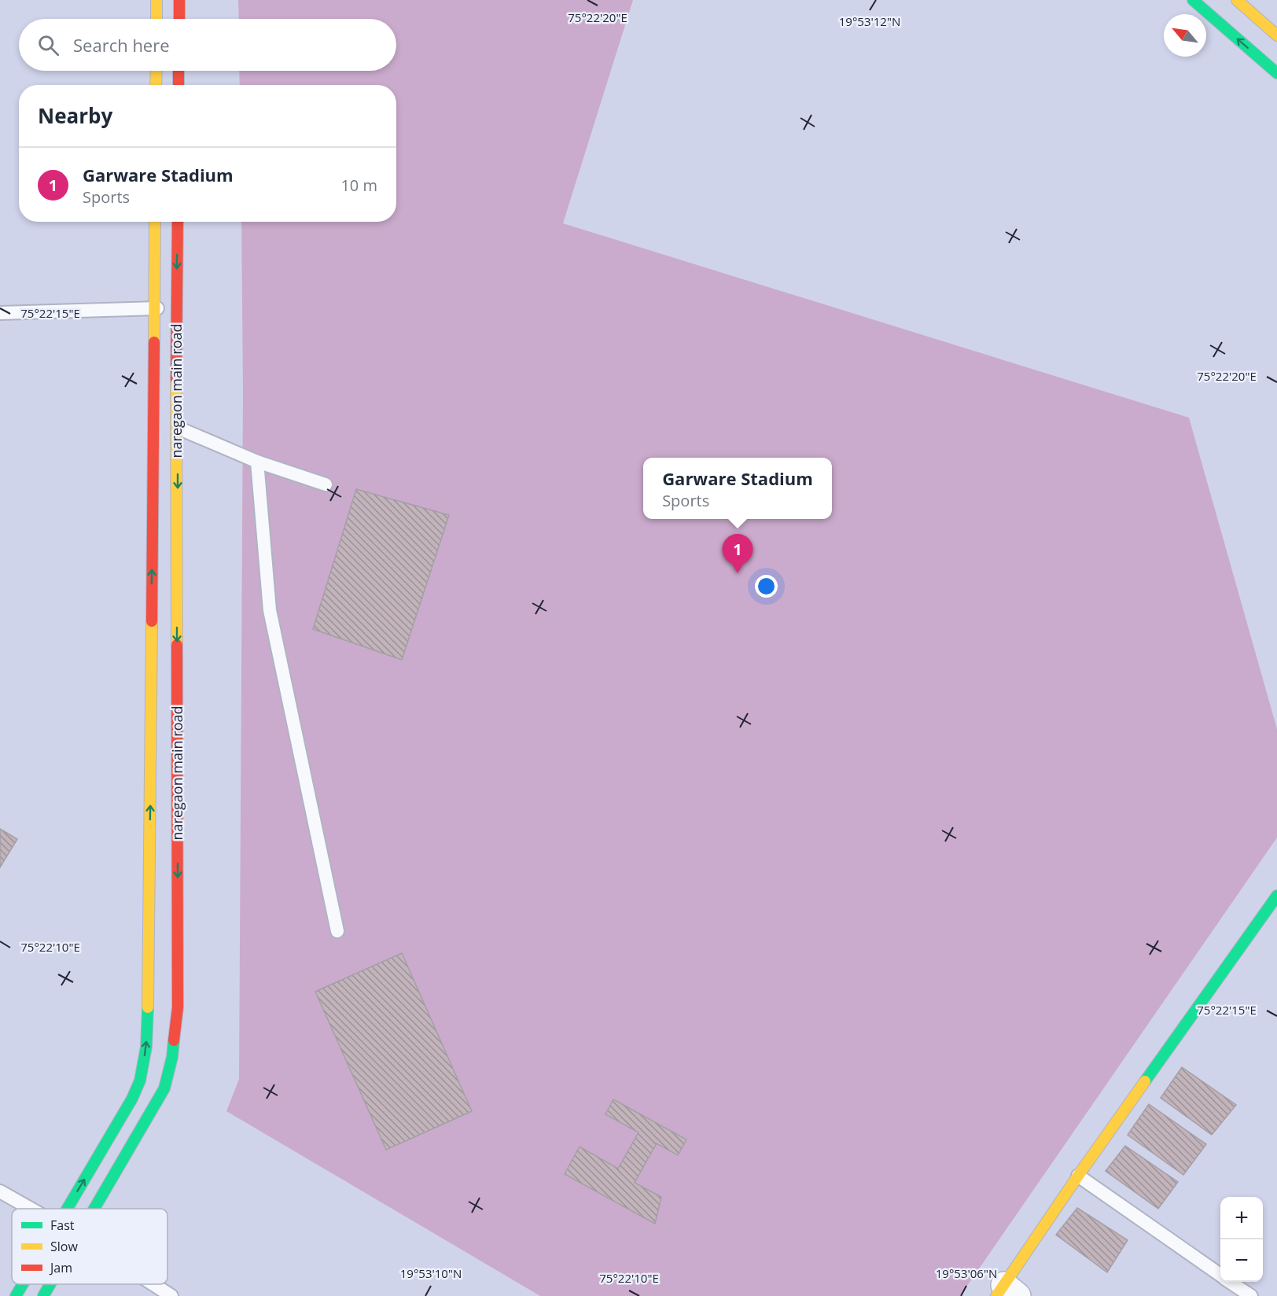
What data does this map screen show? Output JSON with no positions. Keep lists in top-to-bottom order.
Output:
{
  "streets": {
    "street": ["naregaon main road"]
  },
  "legend": ["Fast", "Slow", "Jam"],
  "north": "top left",
  "page": {
    "search": "Search here",
    "heading": "Nearby",
    "list": [
      {
        "mark": "1",
        "name": "Garware Stadium",
        "note": "Sports",
        "value": "10 m"
      }
    ],
    "popup": ["Garware Stadium", "Sports"],
    "pins": "1",
    "map_buttons": ["+", "−"]
  },
  "coordinates": [
    "75°22'20\"E",
    "19°53'12\"N",
    "75°22'15\"E",
    "75°22'10\"E",
    "19°53'10\"N",
    "19°53'06\"N"
  ]
}
